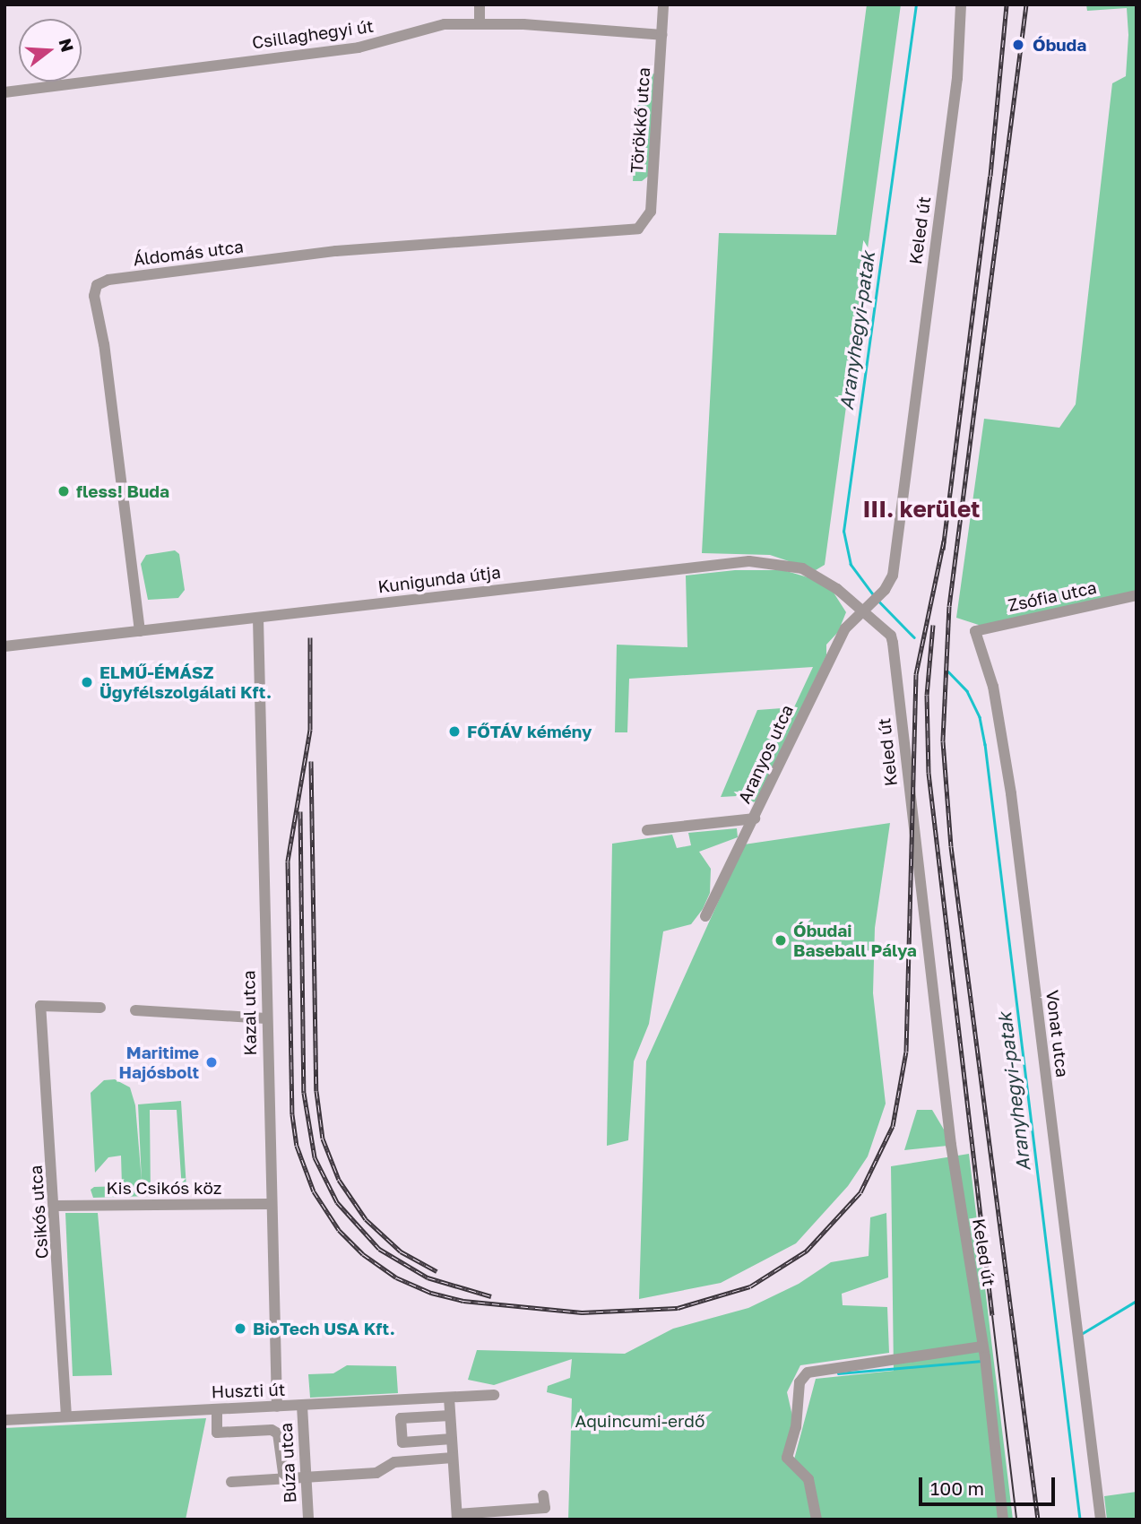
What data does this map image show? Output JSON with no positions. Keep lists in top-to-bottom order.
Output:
{
  "streets": {
    "street": [
      "Csillaghegyi út",
      "Törökkő utca",
      "Keled út",
      "Áldomás utca",
      "Kunigunda útja",
      "Zsófia utca",
      "Aranyos utca",
      "Kazal utca",
      "Vonat utca",
      "Kis Csikós köz",
      "Csikós utca",
      "Huszti út",
      "Búza utca"
    ]
  },
  "crossings": [
    ["Csillaghegyi út", "Törökkő utca"],
    ["Törökkő utca", "Áldomás utca"],
    ["Keled út", "Kunigunda útja"],
    ["Keled út", "Aranyos utca"],
    ["Áldomás utca", "Kunigunda útja"],
    ["Kunigunda útja", "Aranyos utca"],
    ["Kunigunda útja", "Kazal utca"],
    ["Zsófia utca", "Vonat utca"],
    ["Kazal utca", "Kis Csikós köz"],
    ["Kazal utca", "Huszti út"],
    ["Kis Csikós köz", "Csikós utca"],
    ["Csikós utca", "Huszti út"],
    ["Huszti út", "Búza utca"]
  ],
  "districts": ["III. kerület"],
  "water": ["Aranyhegyi-patak"],
  "parks": ["Aquincumi-erdő"],
  "places": [
    "Óbuda",
    "fless! Buda",
    "ELMŰ-ÉMÁSZ Ügyfélszolgálati Kft.",
    "FŐTÁV kémény",
    "Óbudai Baseball Pálya",
    "Maritime Hajósbolt",
    "BioTech USA Kft."
  ],
  "scale_bar": "100 m",
  "north": "right"
}
